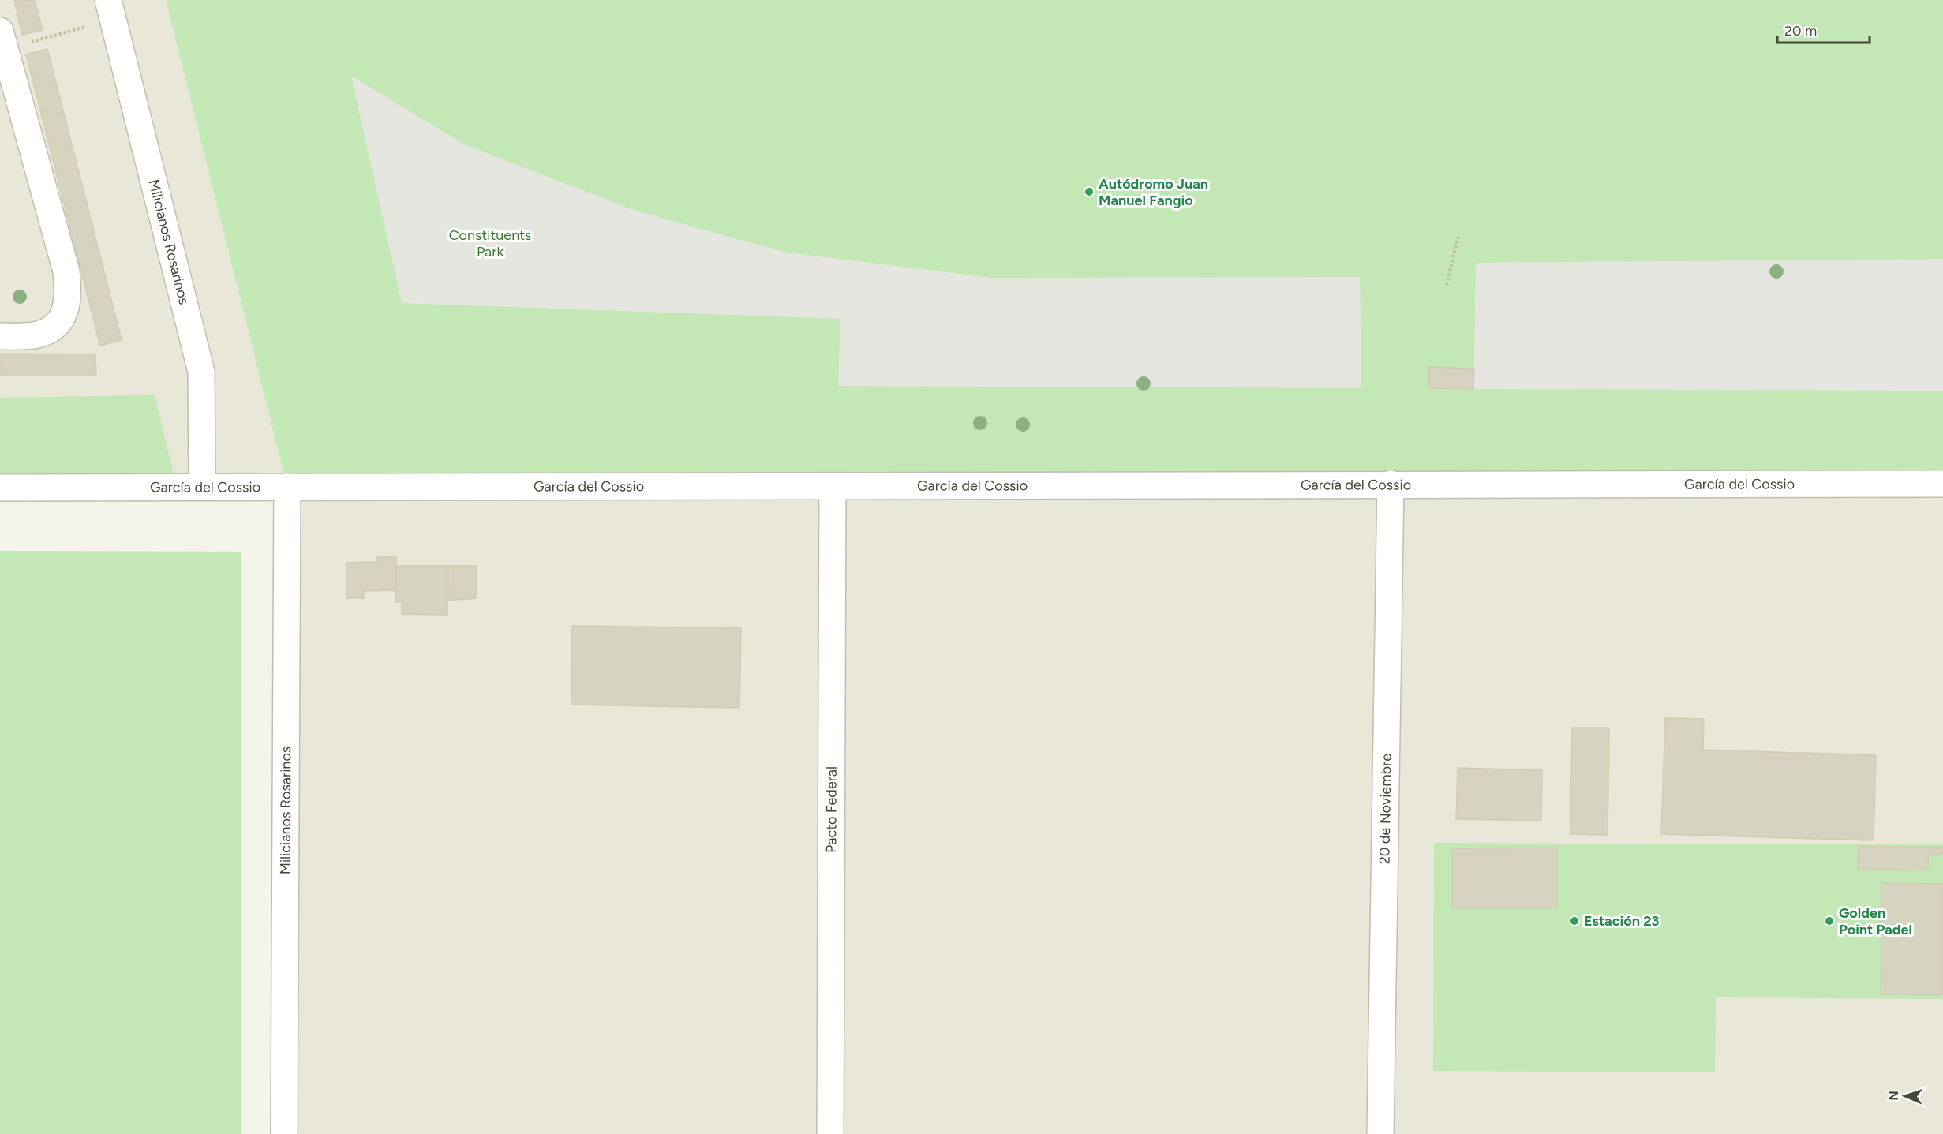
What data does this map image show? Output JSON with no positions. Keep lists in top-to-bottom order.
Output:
{
  "streets": {
    "street": [
      "Milicianos Rosarinos",
      "García del Cossio",
      "20 de Noviembre",
      "Pacto Federal"
    ]
  },
  "crossings": [
    ["Milicianos Rosarinos", "García del Cossio"],
    ["García del Cossio", "20 de Noviembre"],
    ["García del Cossio", "Pacto Federal"]
  ],
  "parks": ["Constituents Park"],
  "places": ["Autódromo Juan Manuel Fangio", "Estación 23", "Golden Point Padel"],
  "scale_bar": "20 m",
  "north": "left"
}
